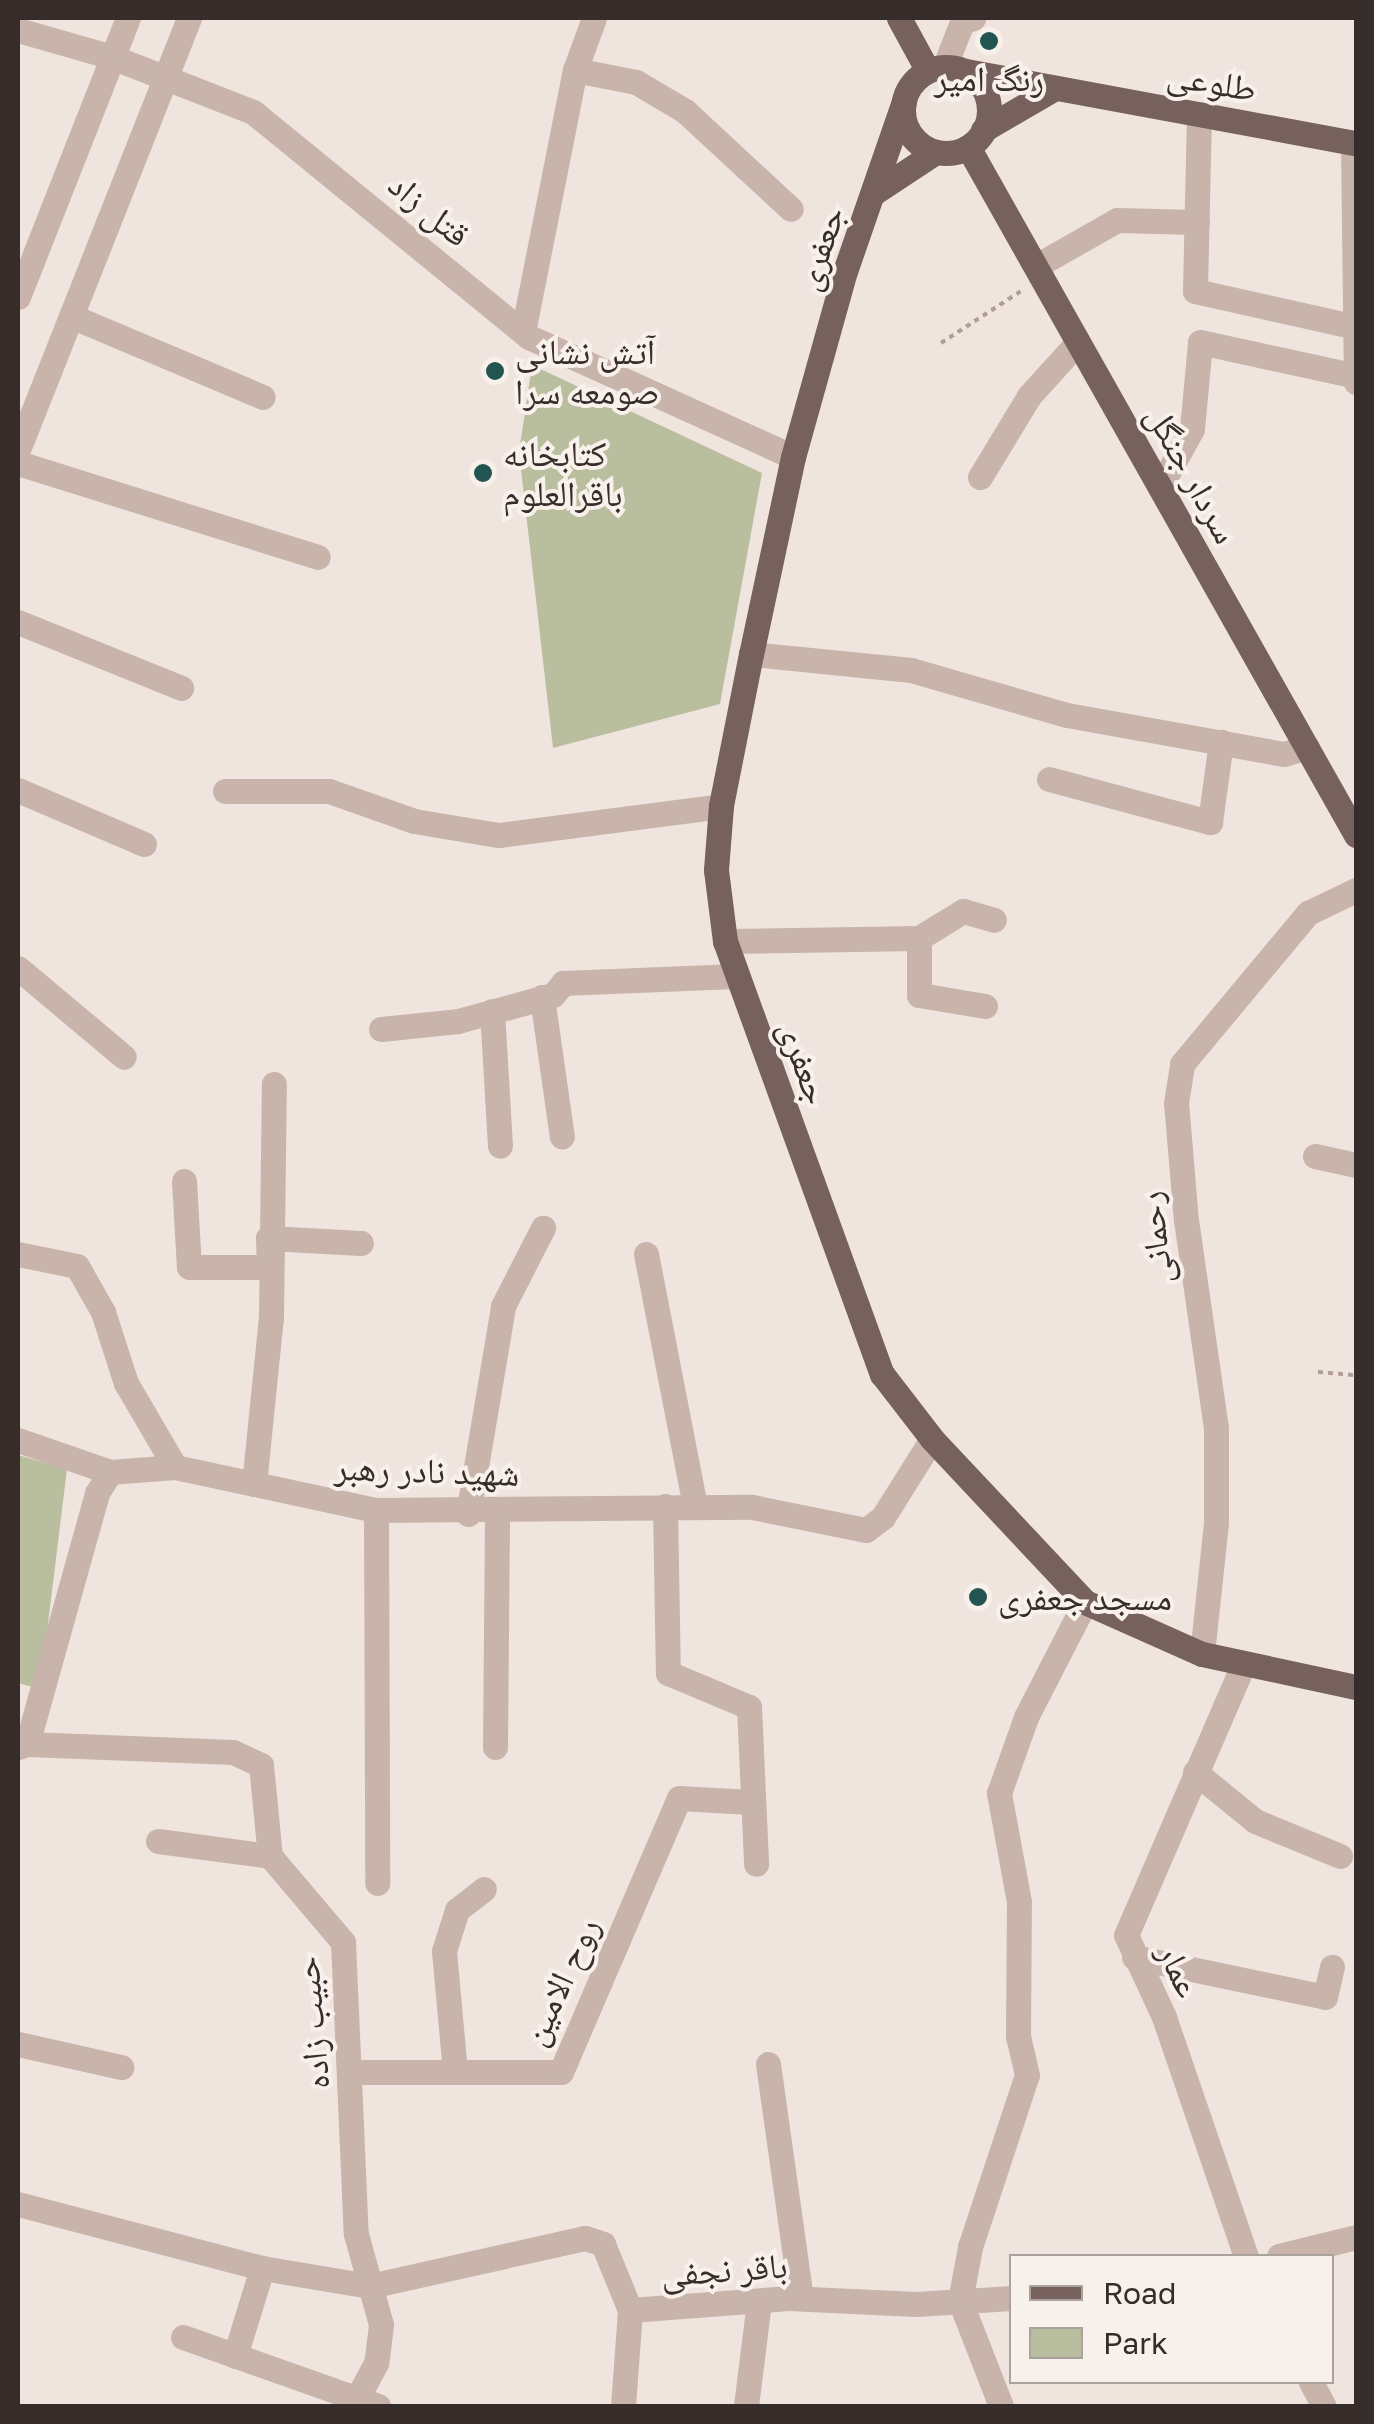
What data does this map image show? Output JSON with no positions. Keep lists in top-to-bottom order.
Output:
{
  "streets": {
    "main road": ["طلوعی", "جعفری", "سردار جنگل"],
    "street": [
      "قتل زاد",
      "رحمانی",
      "شهید نادر رهبر",
      "عمار",
      "روح الامین",
      "حبیب زاده",
      "باقر نجفی"
    ]
  },
  "crossings": [
    ["طلوعی", "جعفری"],
    ["طلوعی", "سردار جنگل"],
    ["قتل زاد", "جعفری"],
    ["جعفری", "سردار جنگل"],
    ["جعفری", "رحمانی"],
    ["جعفری", "شهید نادر رهبر"],
    ["جعفری", "عمار"],
    ["روح الامین", "حبیب زاده"],
    ["حبیب زاده", "باقر نجفی"]
  ],
  "places": [
    "رنگ امیر",
    "آتش نشانی صومعه سرا",
    "کتابخانه باقرالعلوم",
    "مسجد جعفری"
  ],
  "legend": ["Road", "Park"]
}
